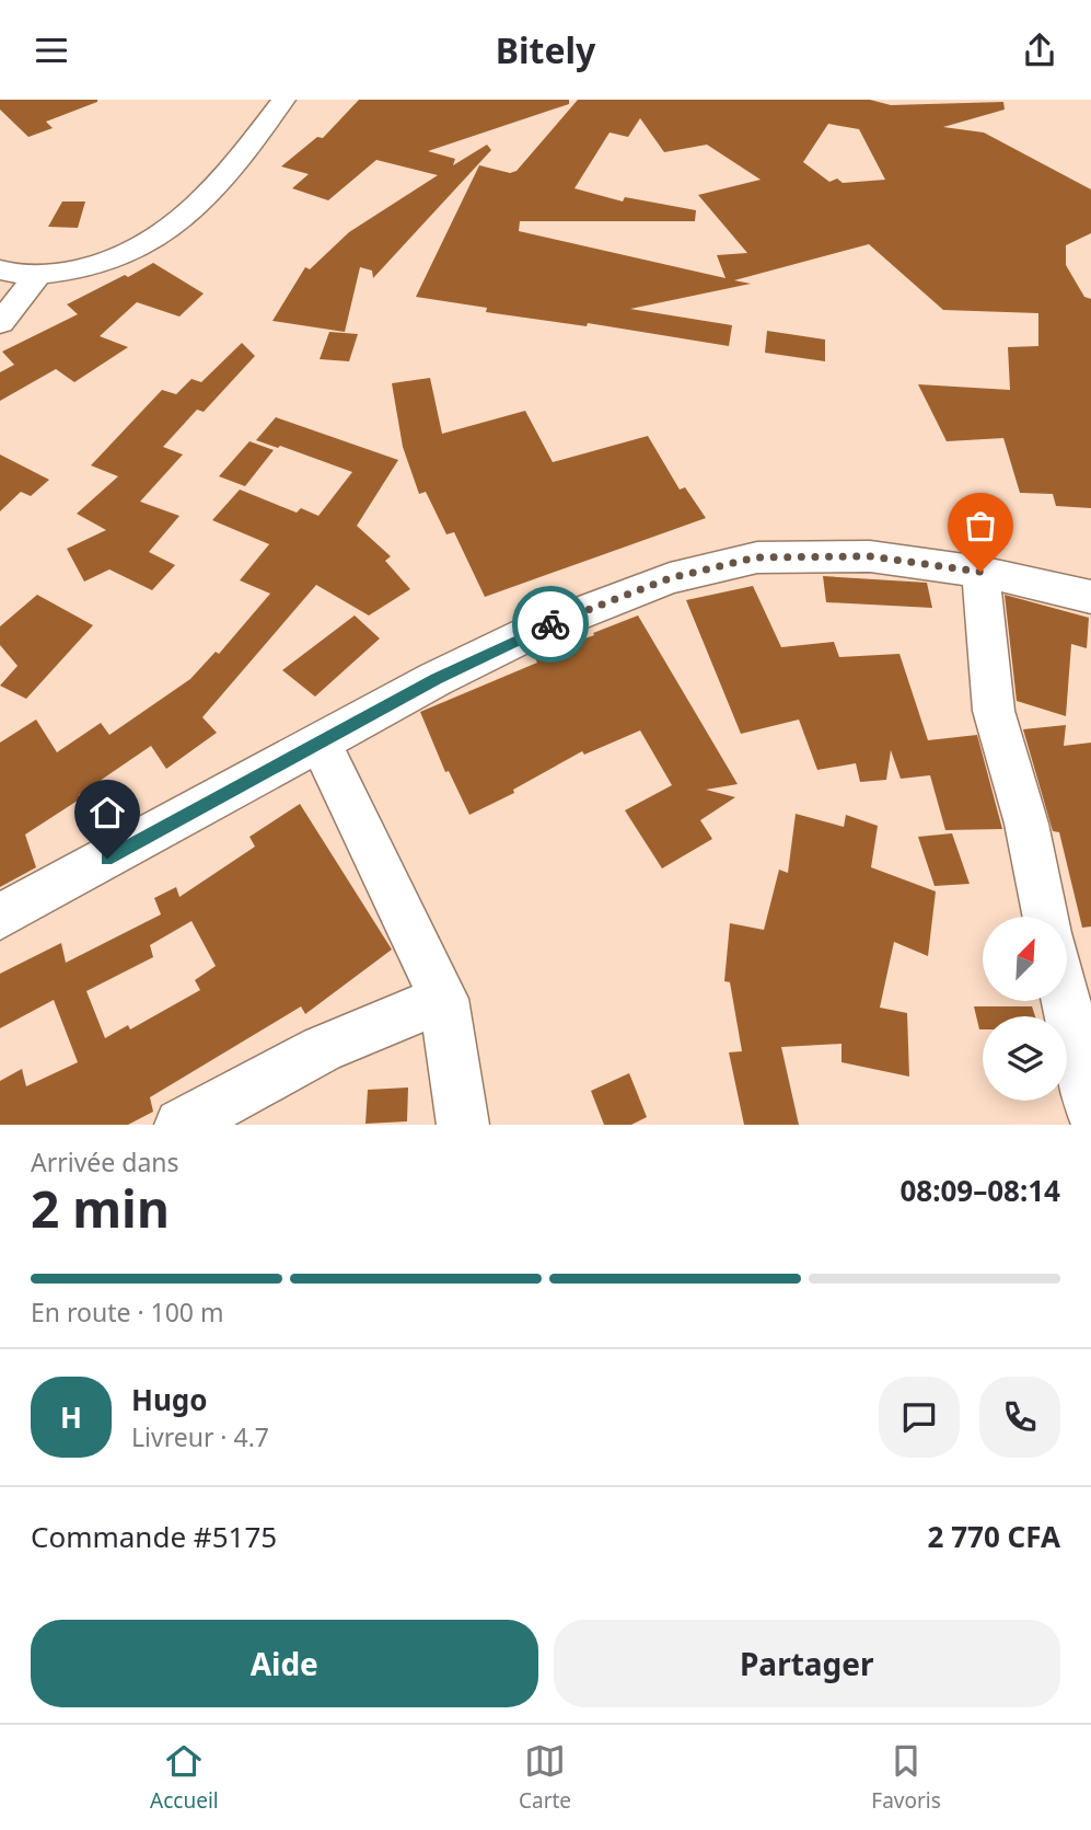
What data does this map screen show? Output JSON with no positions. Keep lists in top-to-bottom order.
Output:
{
  "north": "top right",
  "page": {
    "header": "Bitely",
    "heading": ["2 min", "Arrivée dans", "08:09–08:14"],
    "panel": [
      "Hugo",
      "Livreur · 4.7",
      "Commande #5175",
      "2 770 CFA"
    ],
    "bar": "En route · 100 m",
    "round": "H",
    "buttons": ["Aide", "Partager"],
    "tabs": ["Accueil", "Carte", "Favoris"]
  }
}
